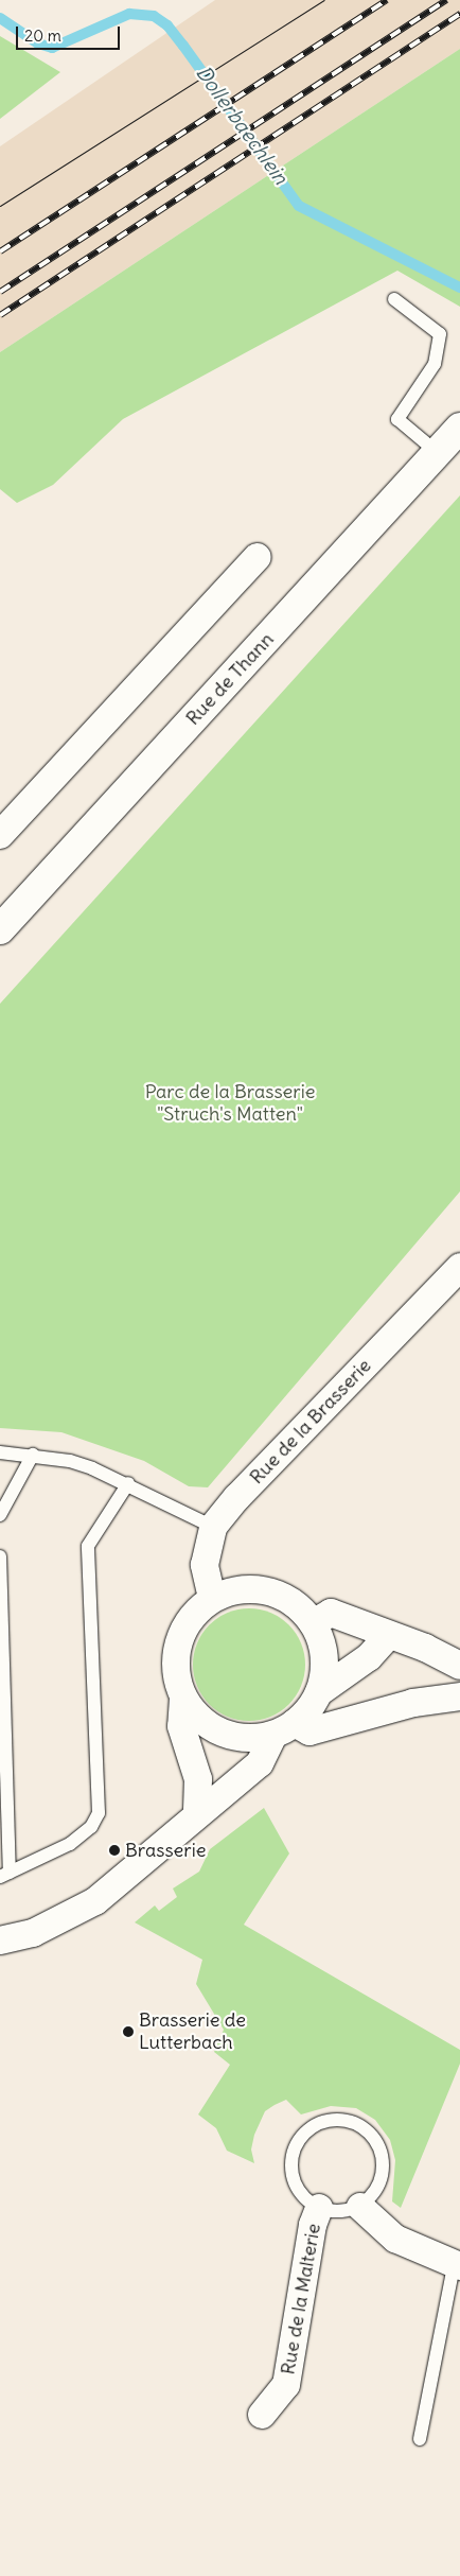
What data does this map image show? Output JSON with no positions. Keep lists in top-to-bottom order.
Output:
{
  "streets": {
    "main road": ["Rue de Thann"],
    "street": ["Rue de la Brasserie", "Rue de la Malterie"]
  },
  "water": ["Dollerbaechlein"],
  "parks": ["Parc de la Brasserie \"Struch's Matten\""],
  "places": ["Brasserie", "Brasserie de Lutterbach"],
  "scale_bar": "20 m"
}
